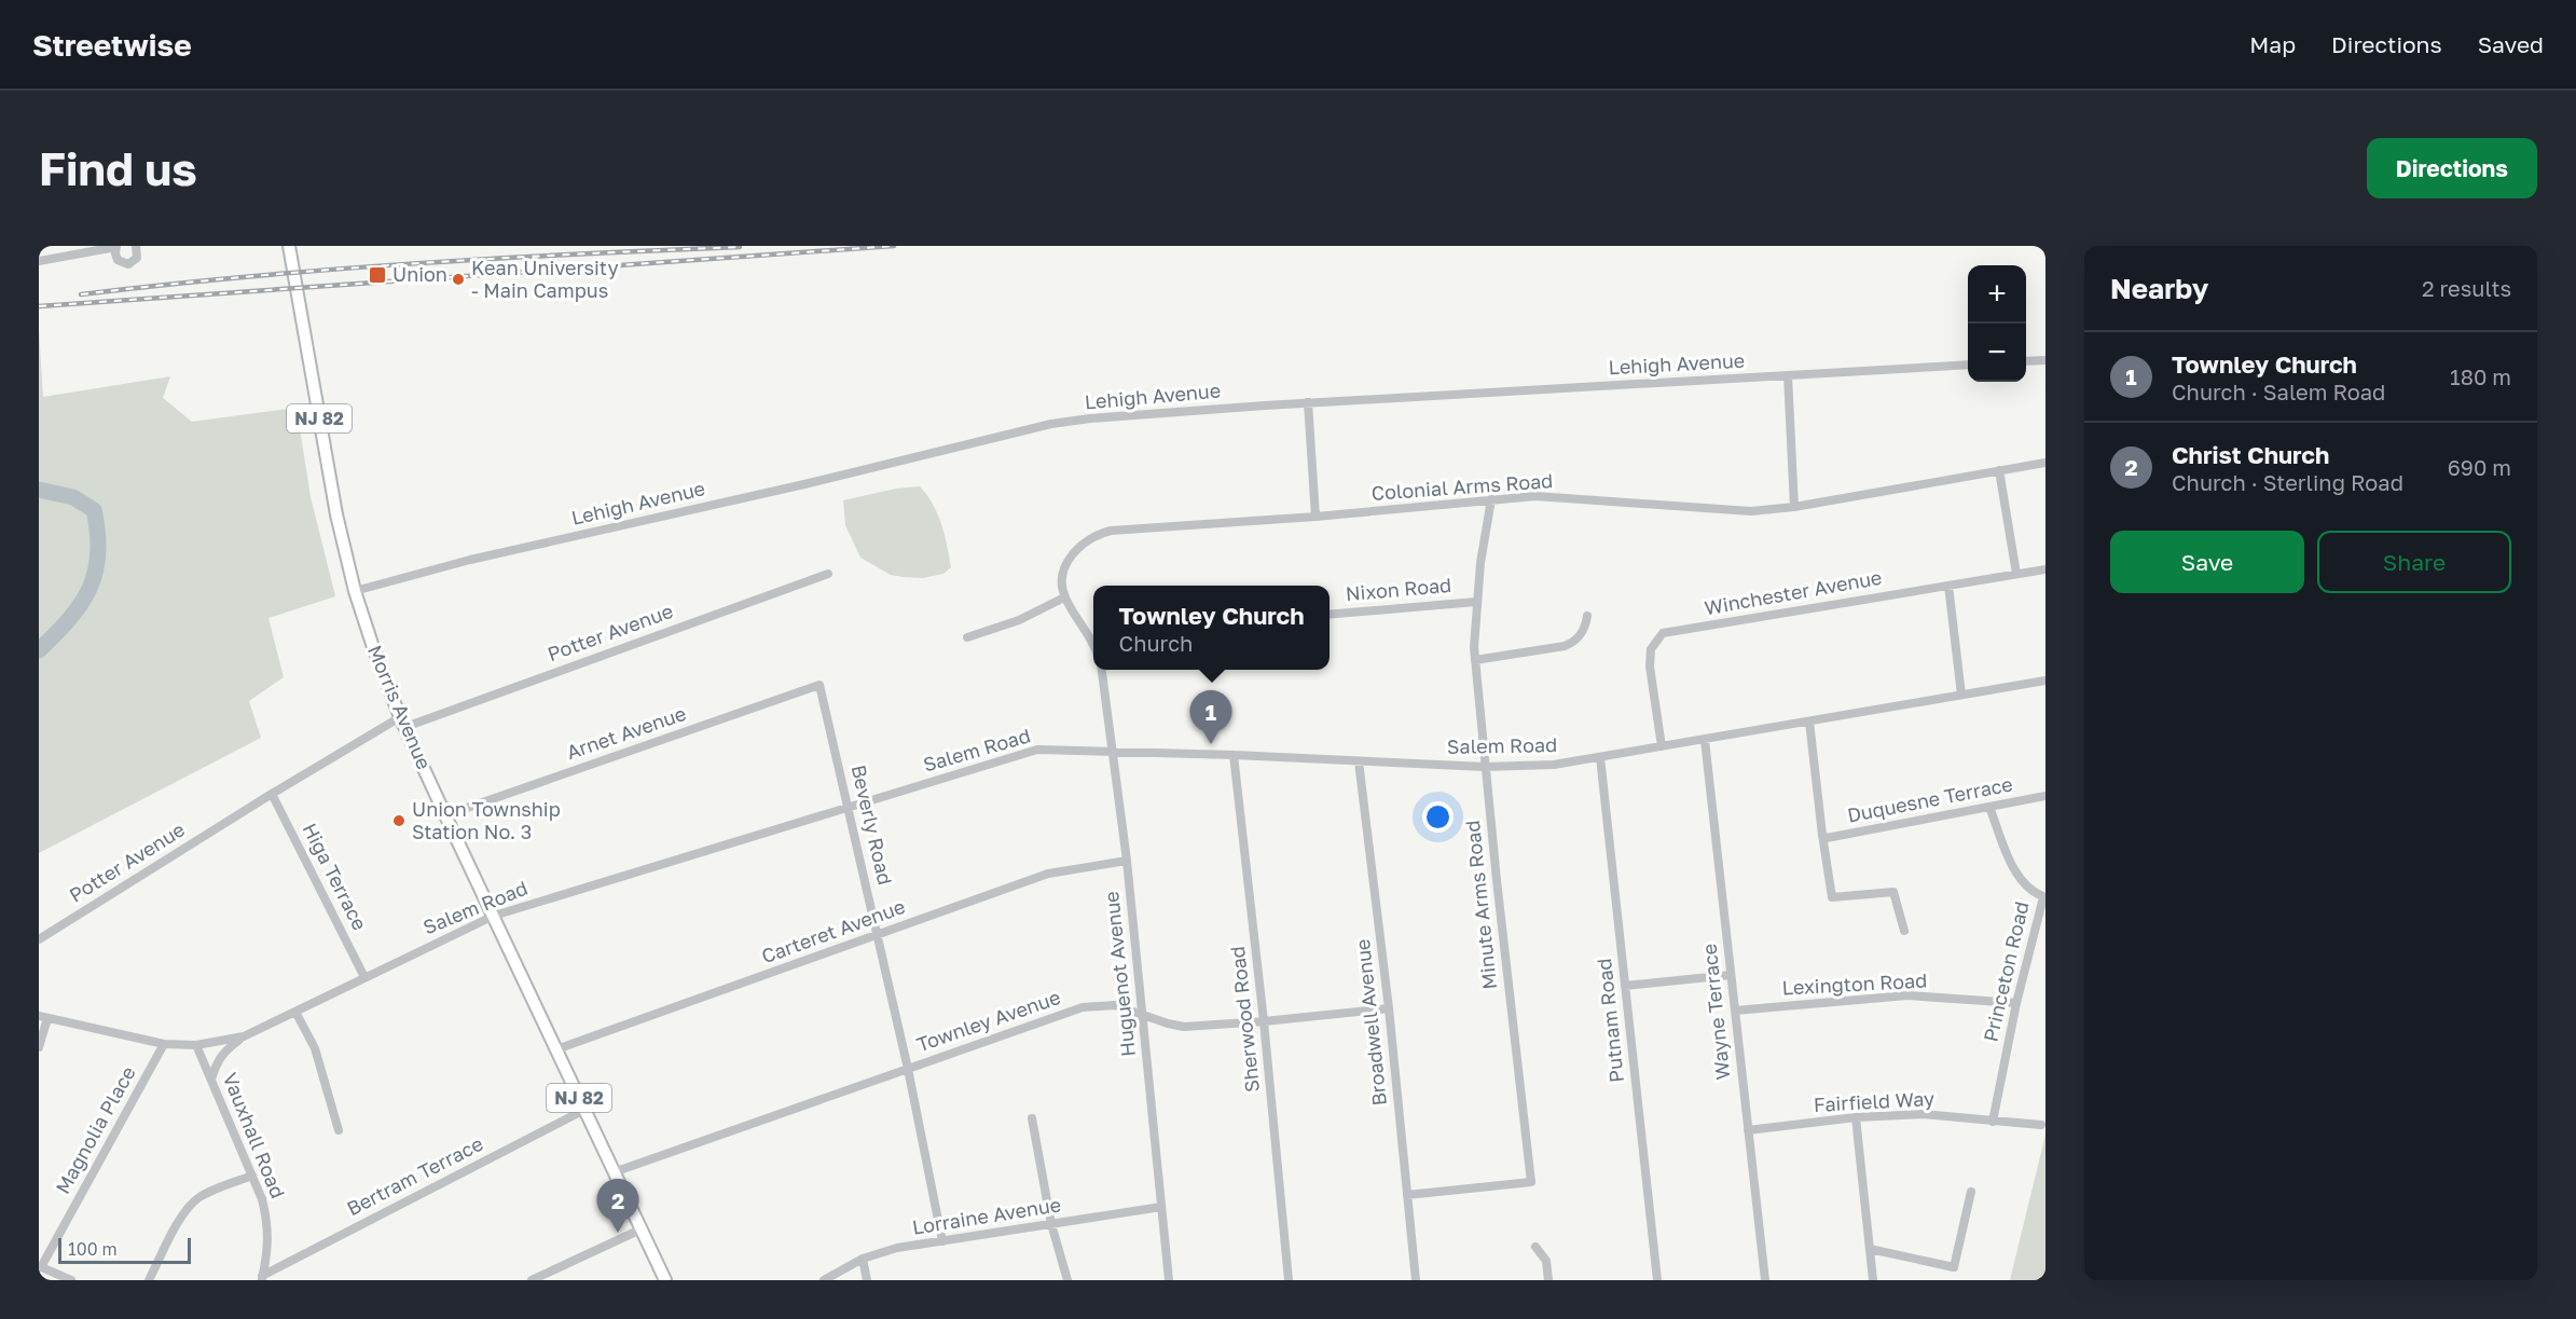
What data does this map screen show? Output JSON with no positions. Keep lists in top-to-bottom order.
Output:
{
  "streets": {
    "main road": ["NJ 82", "Morris Avenue"],
    "street": [
      "Lehigh Avenue",
      "Colonial Arms Road",
      "Nixon Road",
      "Winchester Avenue",
      "Potter Avenue",
      "Arnet Avenue",
      "Salem Road",
      "Duquesne Terrace",
      "Beverly Road",
      "Higa Terrace",
      "Minute Arms Road",
      "Carteret Avenue",
      "Princeton Road",
      "Huguenot Avenue",
      "Lexington Road",
      "Wayne Terrace",
      "Sherwood Road",
      "Putnam Road",
      "Townley Avenue",
      "Broadwell Avenue",
      "Fairfield Way",
      "Magnolia Place",
      "Vauxhall Road",
      "Bertram Terrace",
      "Lorraine Avenue"
    ]
  },
  "crossings": [
    ["Lehigh Avenue", "Morris Avenue"],
    ["Colonial Arms Road", "Minute Arms Road"],
    ["Nixon Road", "Minute Arms Road"],
    ["Winchester Avenue", "Salem Road"],
    ["Potter Avenue", "Morris Avenue"],
    ["Potter Avenue", "Higa Terrace"],
    ["Morris Avenue", "Arnet Avenue"],
    ["Morris Avenue", "Salem Road"],
    ["Morris Avenue", "Carteret Avenue"],
    ["Morris Avenue", "Townley Avenue"],
    ["Morris Avenue", "Bertram Terrace"],
    ["Arnet Avenue", "Beverly Road"],
    ["Salem Road", "Beverly Road"],
    ["Salem Road", "Higa Terrace"],
    ["Salem Road", "Minute Arms Road"],
    ["Salem Road", "Huguenot Avenue"],
    ["Salem Road", "Wayne Terrace"],
    ["Salem Road", "Sherwood Road"],
    ["Salem Road", "Putnam Road"],
    ["Salem Road", "Broadwell Avenue"],
    ["Salem Road", "Magnolia Place"],
    ["Salem Road", "Vauxhall Road"],
    ["Duquesne Terrace", "Princeton Road"],
    ["Beverly Road", "Carteret Avenue"],
    ["Beverly Road", "Townley Avenue"],
    ["Beverly Road", "Lorraine Avenue"],
    ["Minute Arms Road", "Broadwell Avenue"],
    ["Carteret Avenue", "Huguenot Avenue"],
    ["Princeton Road", "Lexington Road"],
    ["Princeton Road", "Fairfield Way"],
    ["Huguenot Avenue", "Townley Avenue"],
    ["Huguenot Avenue", "Lorraine Avenue"],
    ["Lexington Road", "Wayne Terrace"],
    ["Wayne Terrace", "Fairfield Way"],
    ["Sherwood Road", "Townley Avenue"],
    ["Townley Avenue", "Broadwell Avenue"],
    ["Vauxhall Road", "Bertram Terrace"]
  ],
  "places": {
    "transit": ["Union"],
    "other": ["Kean University - Main Campus", "Union Township Station No. 3"]
  },
  "scale_bar": "100 m",
  "page": {
    "header": "Streetwise",
    "nav": ["Map", "Directions", "Saved"],
    "buttons": [
      "Directions",
      ["Save", "Share"]
    ],
    "title": "Find us",
    "heading": ["Nearby", "2 results"],
    "map_buttons": ["+", "−"],
    "list": [
      {
        "mark": "1",
        "name": "Townley Church",
        "note": "Church · Salem Road",
        "value": "180 m"
      },
      {
        "mark": "2",
        "name": "Christ Church",
        "note": "Church · Sterling Road",
        "value": "690 m"
      }
    ],
    "popup": ["Townley Church", "Church"],
    "pins": ["1", "2"],
    "scale": "100 m"
  }
}
